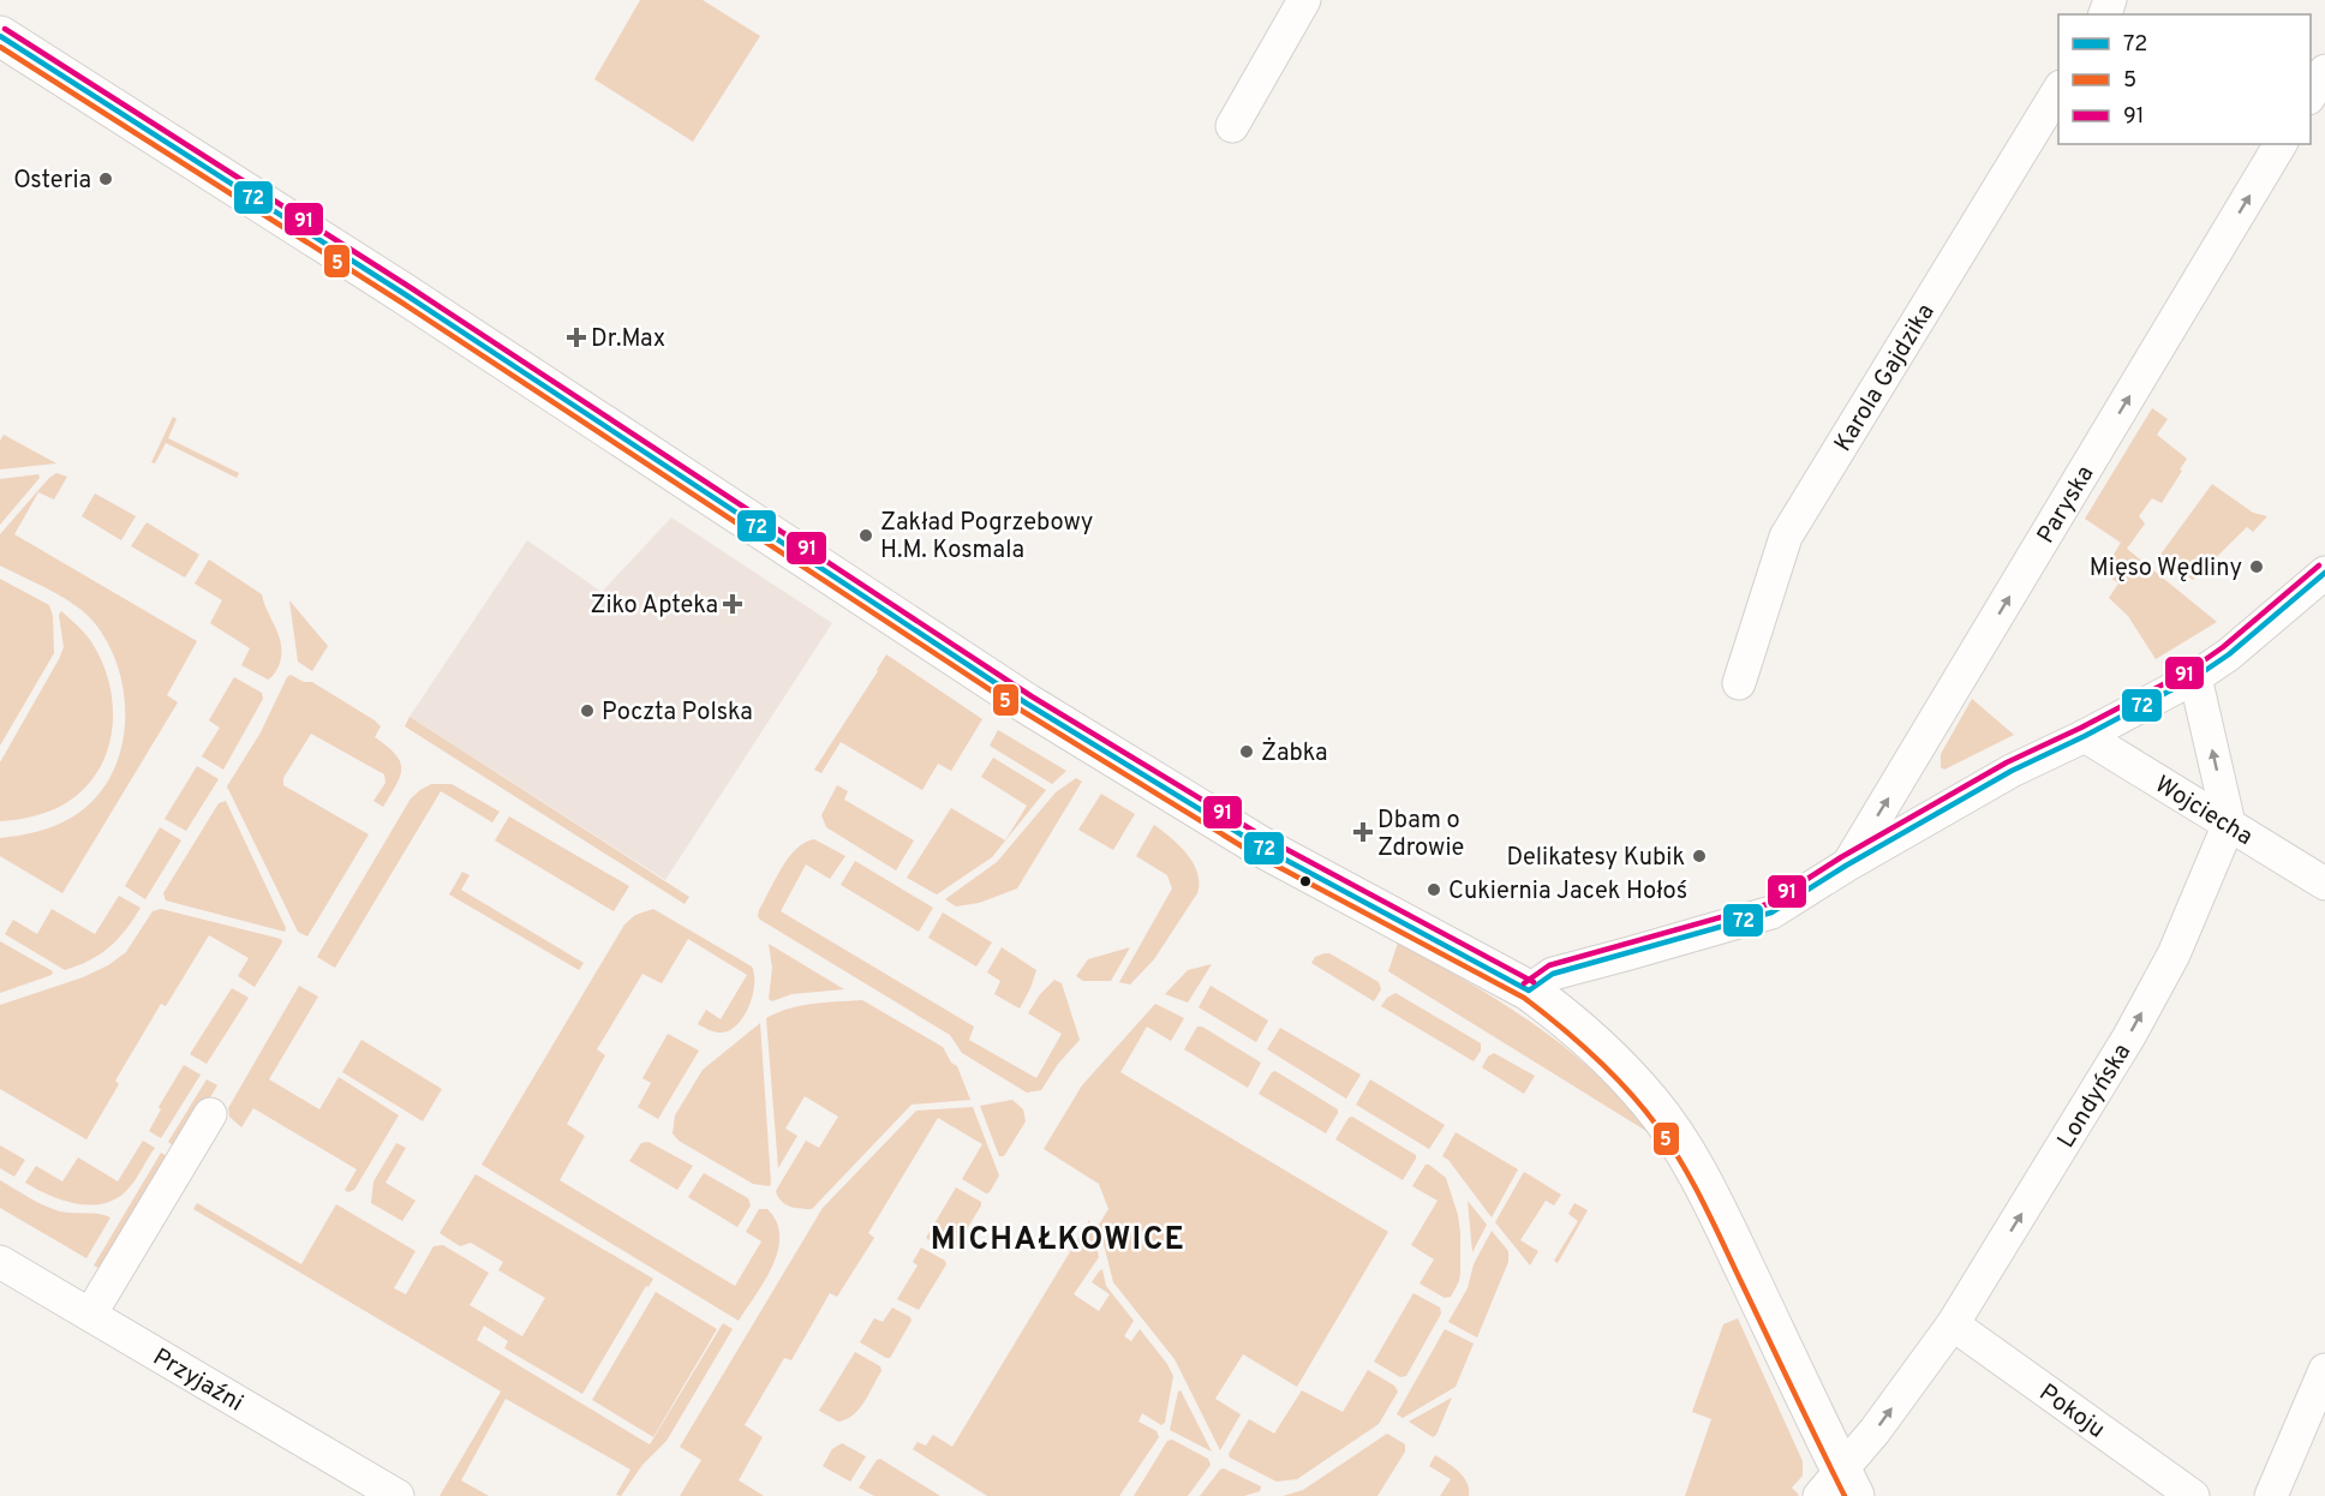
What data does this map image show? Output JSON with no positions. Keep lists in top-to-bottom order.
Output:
{
  "streets": {
    "street": [
      "Karola Gajdzika",
      "Paryska",
      "Wojciecha",
      "Londyńska",
      "Przyjaźni",
      "Pokoju"
    ]
  },
  "crossings": [
    ["Wojciecha", "Londyńska"],
    ["Londyńska", "Pokoju"]
  ],
  "one_way": ["Paryska", "Londyńska"],
  "districts": ["MICHAŁKOWICE"],
  "places": {
    "other": [
      "Osteria",
      "Zakład Pogrzebowy H.M. Kosmala",
      "Mięso Wędliny",
      "Poczta Polska",
      "Żabka",
      "Delikatesy Kubik",
      "Cukiernia Jacek Hołoś"
    ],
    "health": ["Dr.Max", "Ziko Apteka", "Dbam o Zdrowie"]
  },
  "lines": ["transit line 91", "transit line 72", "transit line 5"],
  "legend": ["72", "5", "91"]
}
